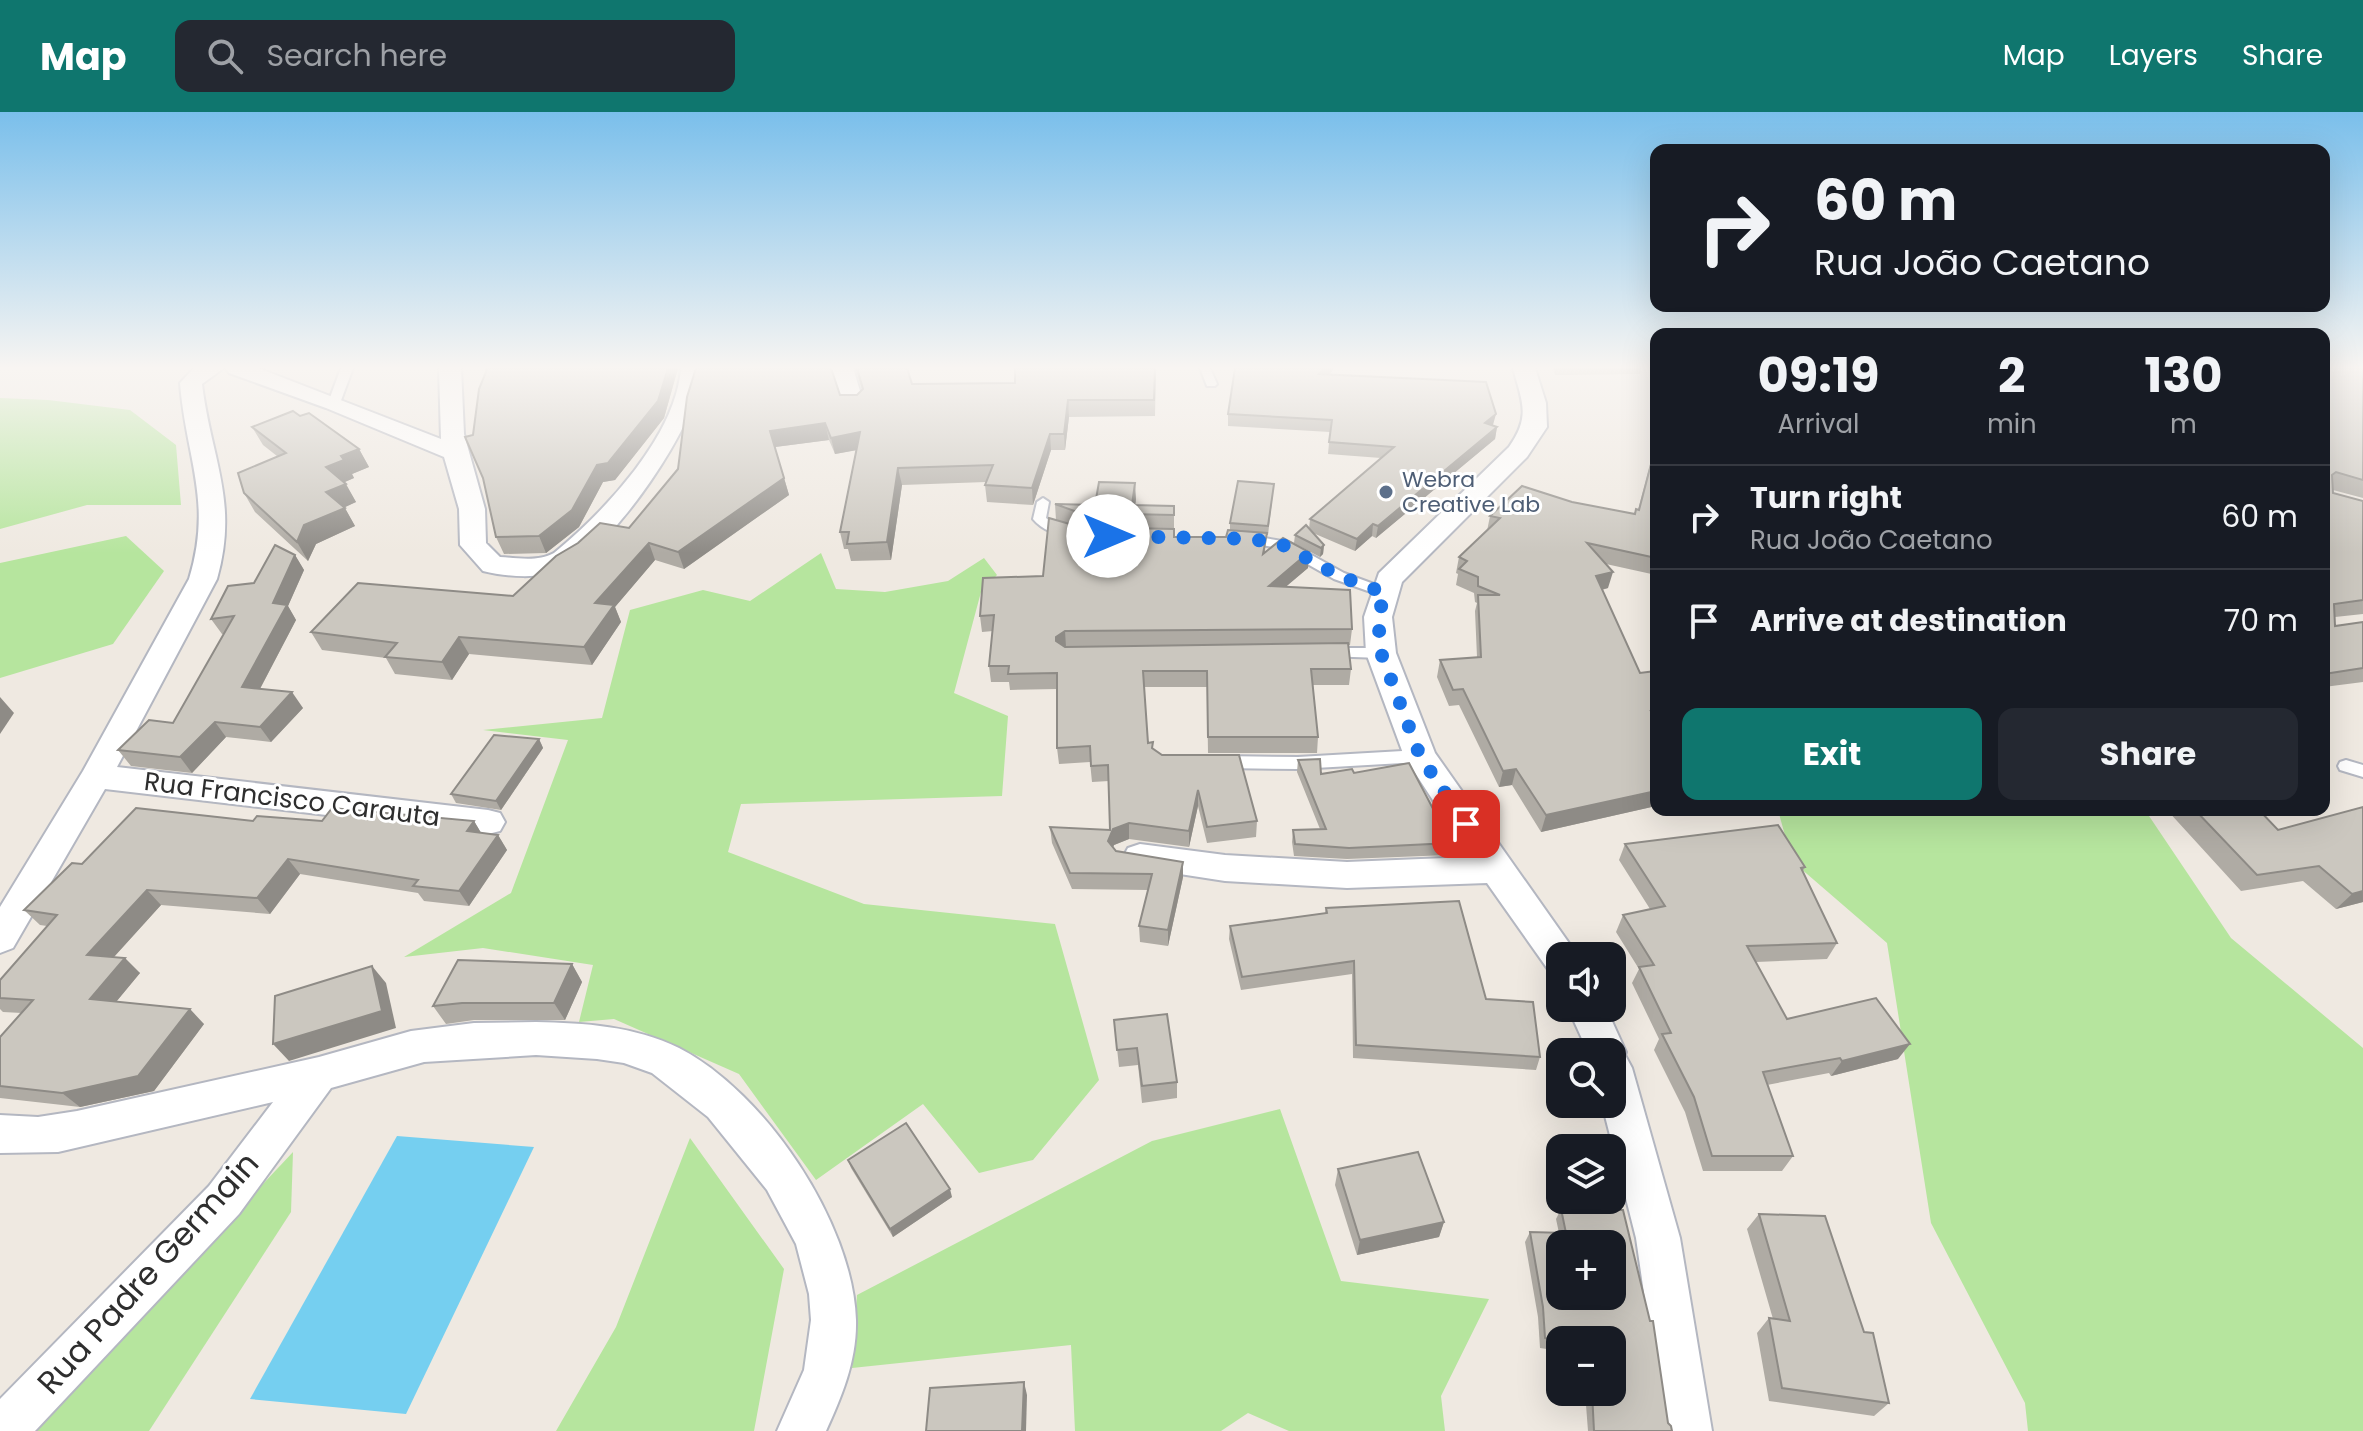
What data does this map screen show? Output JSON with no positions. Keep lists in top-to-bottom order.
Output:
{
  "streets": {
    "street": ["Rua Francisco Carauta", "Rua Padre Germain"]
  },
  "places": ["Webra Creative Lab"],
  "page": {
    "header": "Map",
    "search": "Search here",
    "nav": ["Map", "Layers", "Share"],
    "turn": ["60 m", "Rua João Caetano"],
    "eta": [
      "09:19",
      "Arrival",
      "2",
      "min",
      "130",
      "m"
    ],
    "list": [
      {
        "name": "Turn right",
        "note": "Rua João Caetano",
        "value": "60 m"
      },
      {
        "name": "Arrive at destination",
        "value": "70 m"
      }
    ],
    "buttons": ["Exit", "Share"],
    "map_buttons": ["+", "−"]
  }
}
